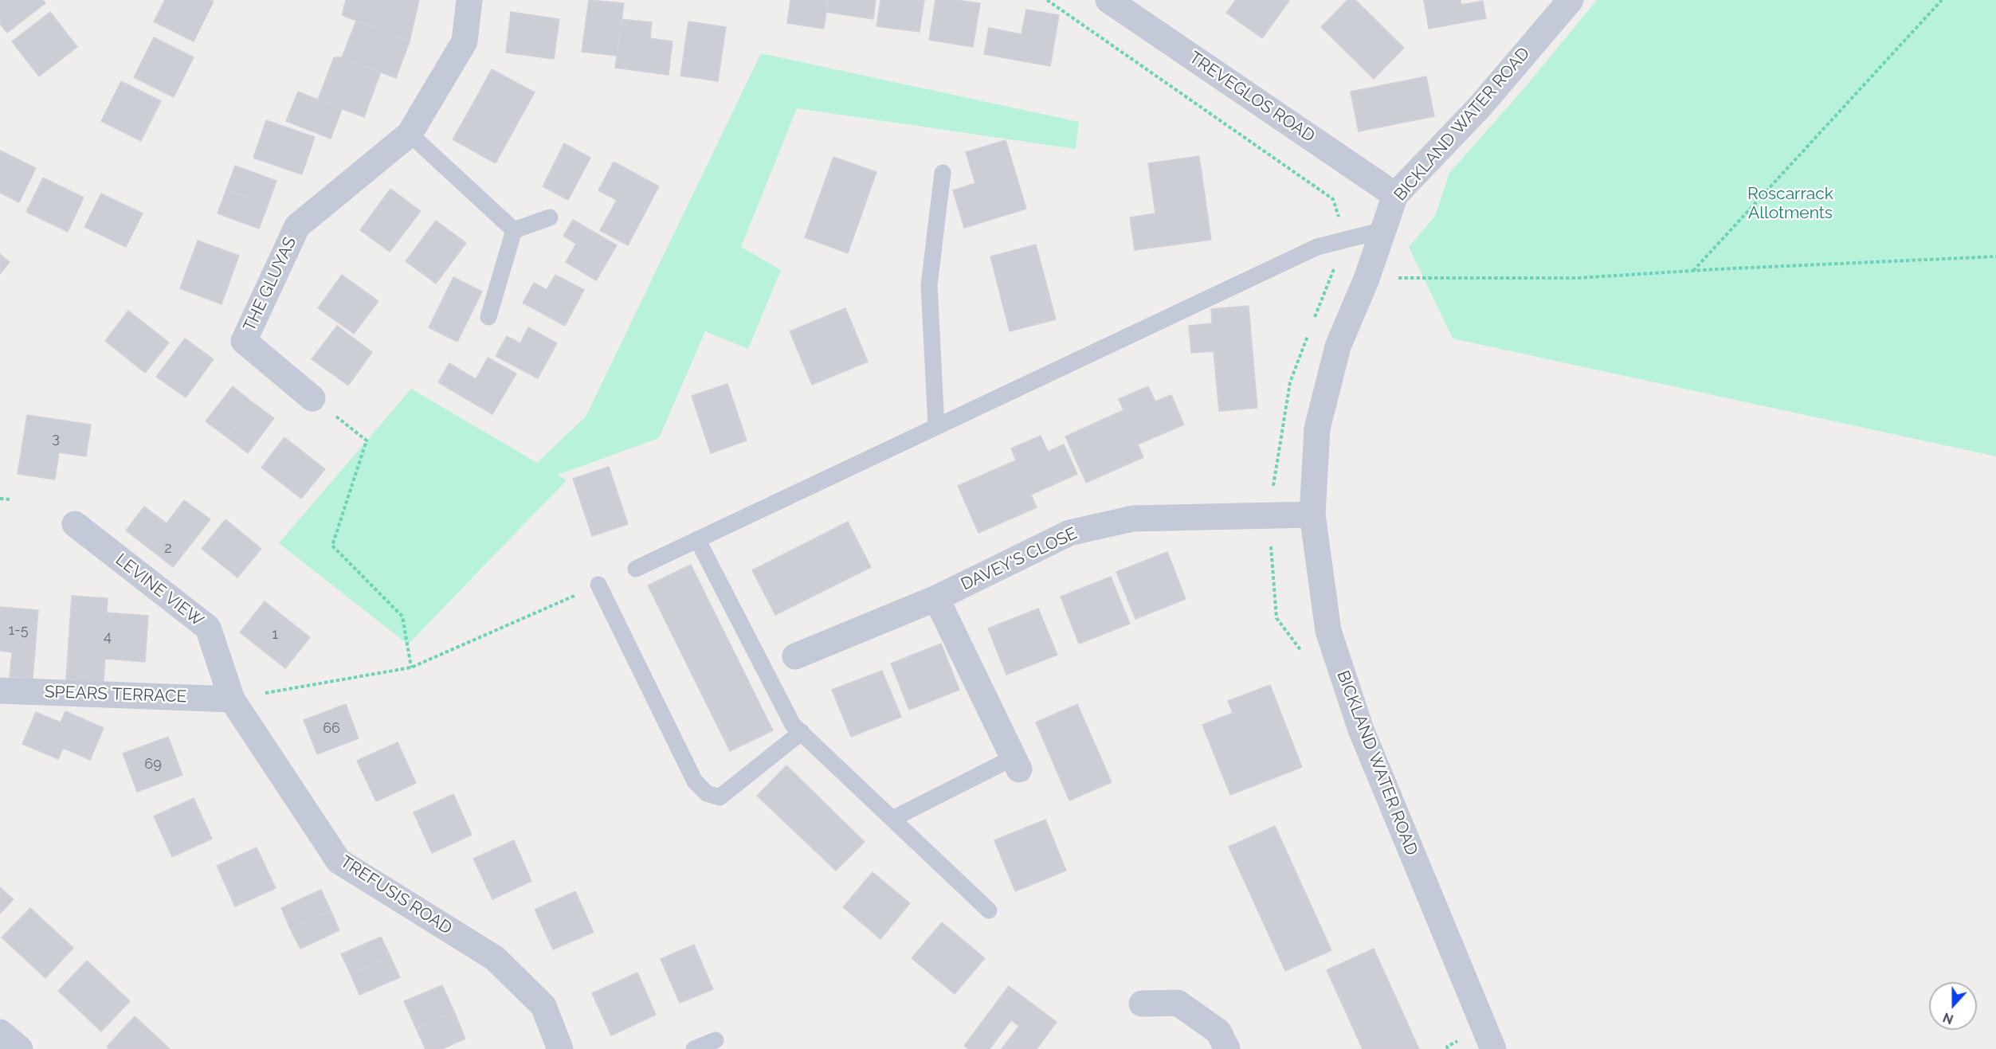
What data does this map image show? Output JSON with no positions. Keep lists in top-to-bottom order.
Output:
{
  "streets": {
    "street": [
      "TREVEGLOS ROAD",
      "BICKLAND WATER ROAD",
      "THE GLUYAS",
      "DAVEY'S CLOSE",
      "LEVINE VIEW",
      "SPEARS TERRACE",
      "TREFUSIS ROAD"
    ]
  },
  "crossings": [
    ["TREVEGLOS ROAD", "BICKLAND WATER ROAD"],
    ["BICKLAND WATER ROAD", "DAVEY'S CLOSE"],
    ["LEVINE VIEW", "SPEARS TERRACE"],
    ["LEVINE VIEW", "TREFUSIS ROAD"],
    ["SPEARS TERRACE", "TREFUSIS ROAD"]
  ],
  "parks": ["Roscarrack Allotments"],
  "house_numbers": [
    "3",
    "2",
    "1-5",
    "1",
    "4",
    "66",
    "69"
  ],
  "north": "bottom"
}
